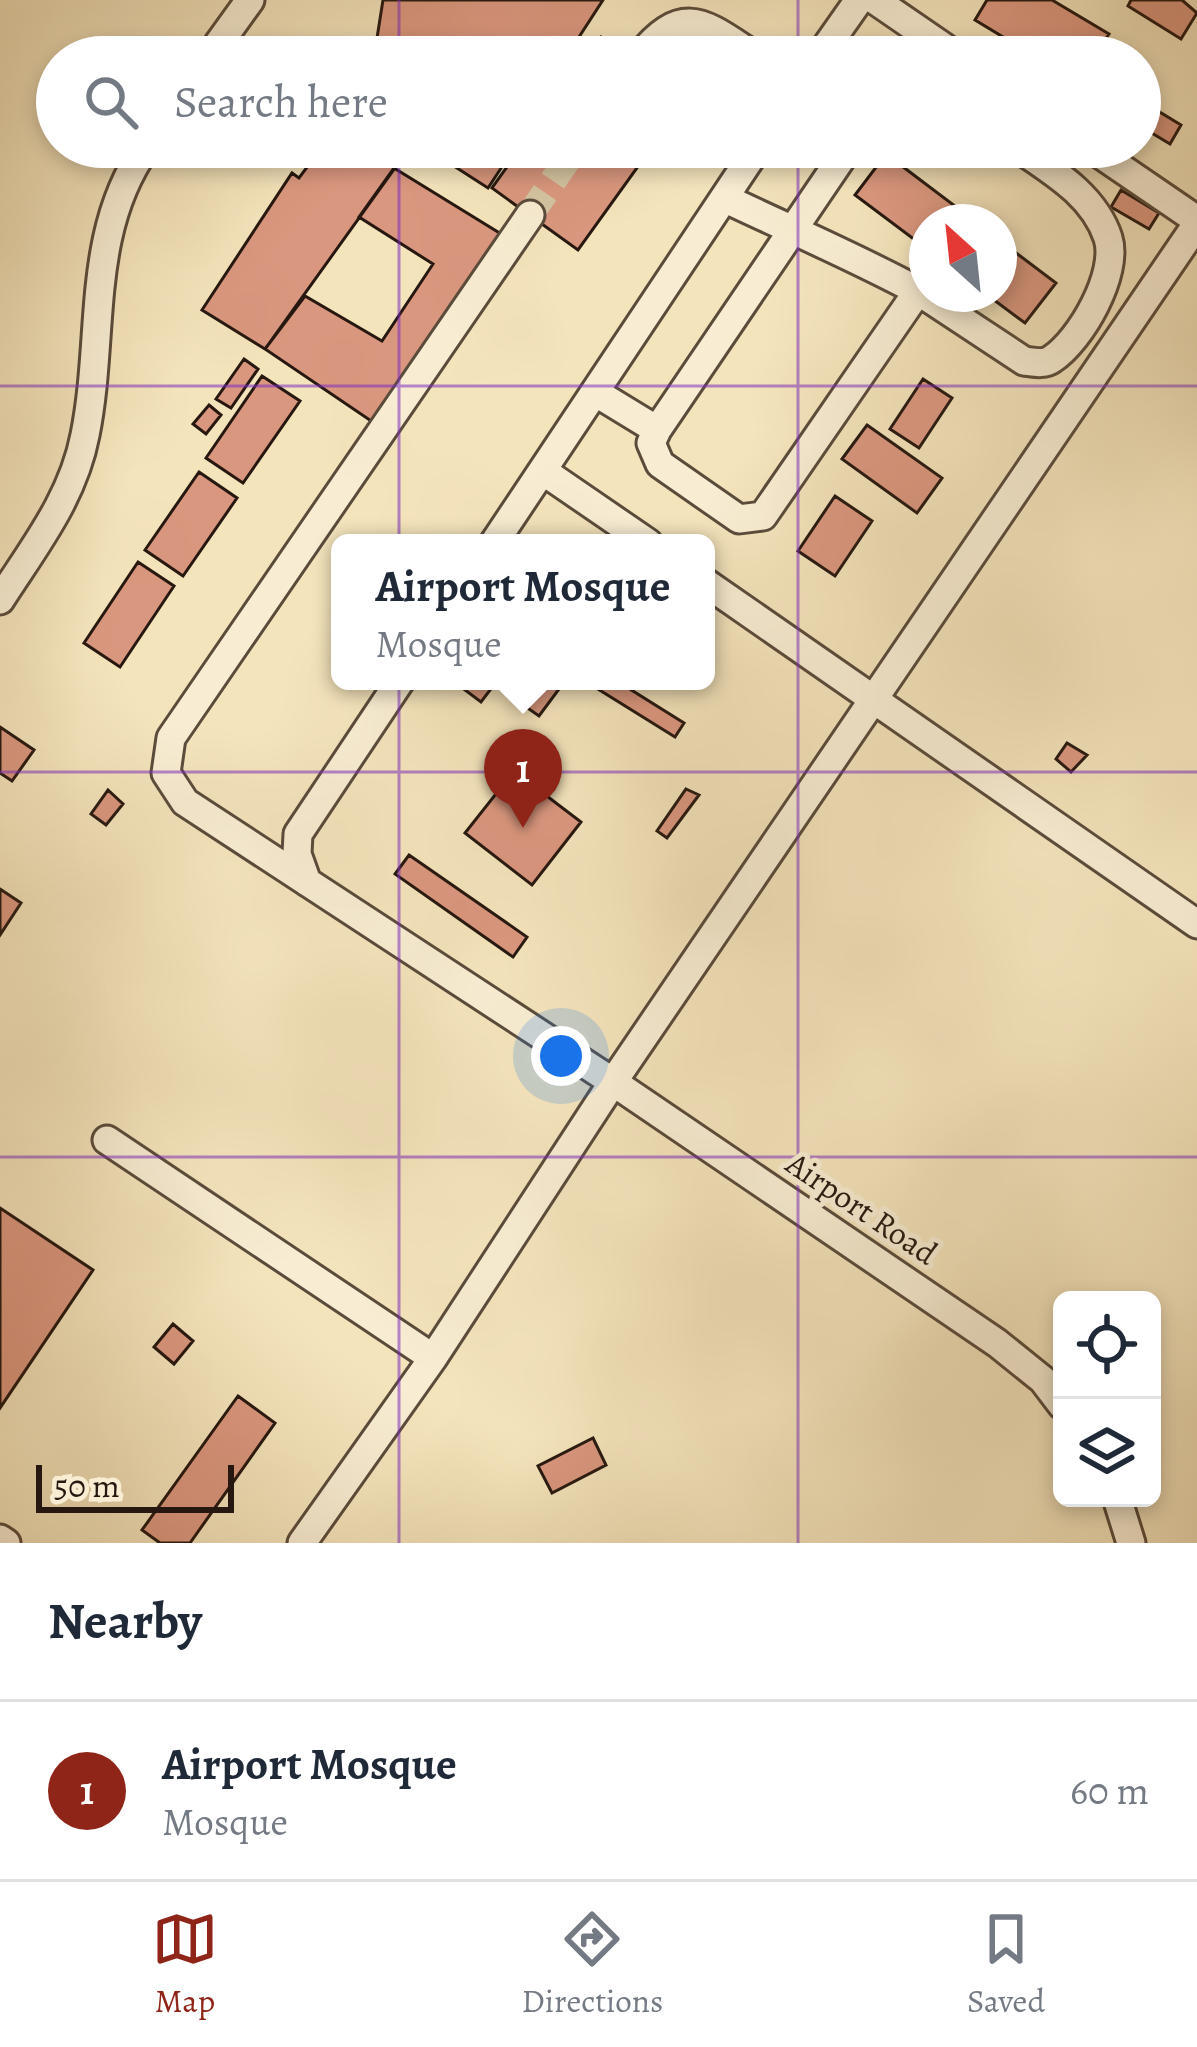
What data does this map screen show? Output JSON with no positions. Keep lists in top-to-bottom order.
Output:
{
  "streets": {
    "street": ["Airport Road"]
  },
  "scale_bar": "50 m",
  "north": "top left",
  "page": {
    "search": "Search here",
    "popup": ["Airport Mosque", "Mosque"],
    "pins": "1",
    "scale": "50 m",
    "heading": "Nearby",
    "list": [
      {
        "mark": "1",
        "name": "Airport Mosque",
        "note": "Mosque",
        "value": "60 m"
      }
    ],
    "nav": ["Map", "Directions", "Saved"]
  }
}
